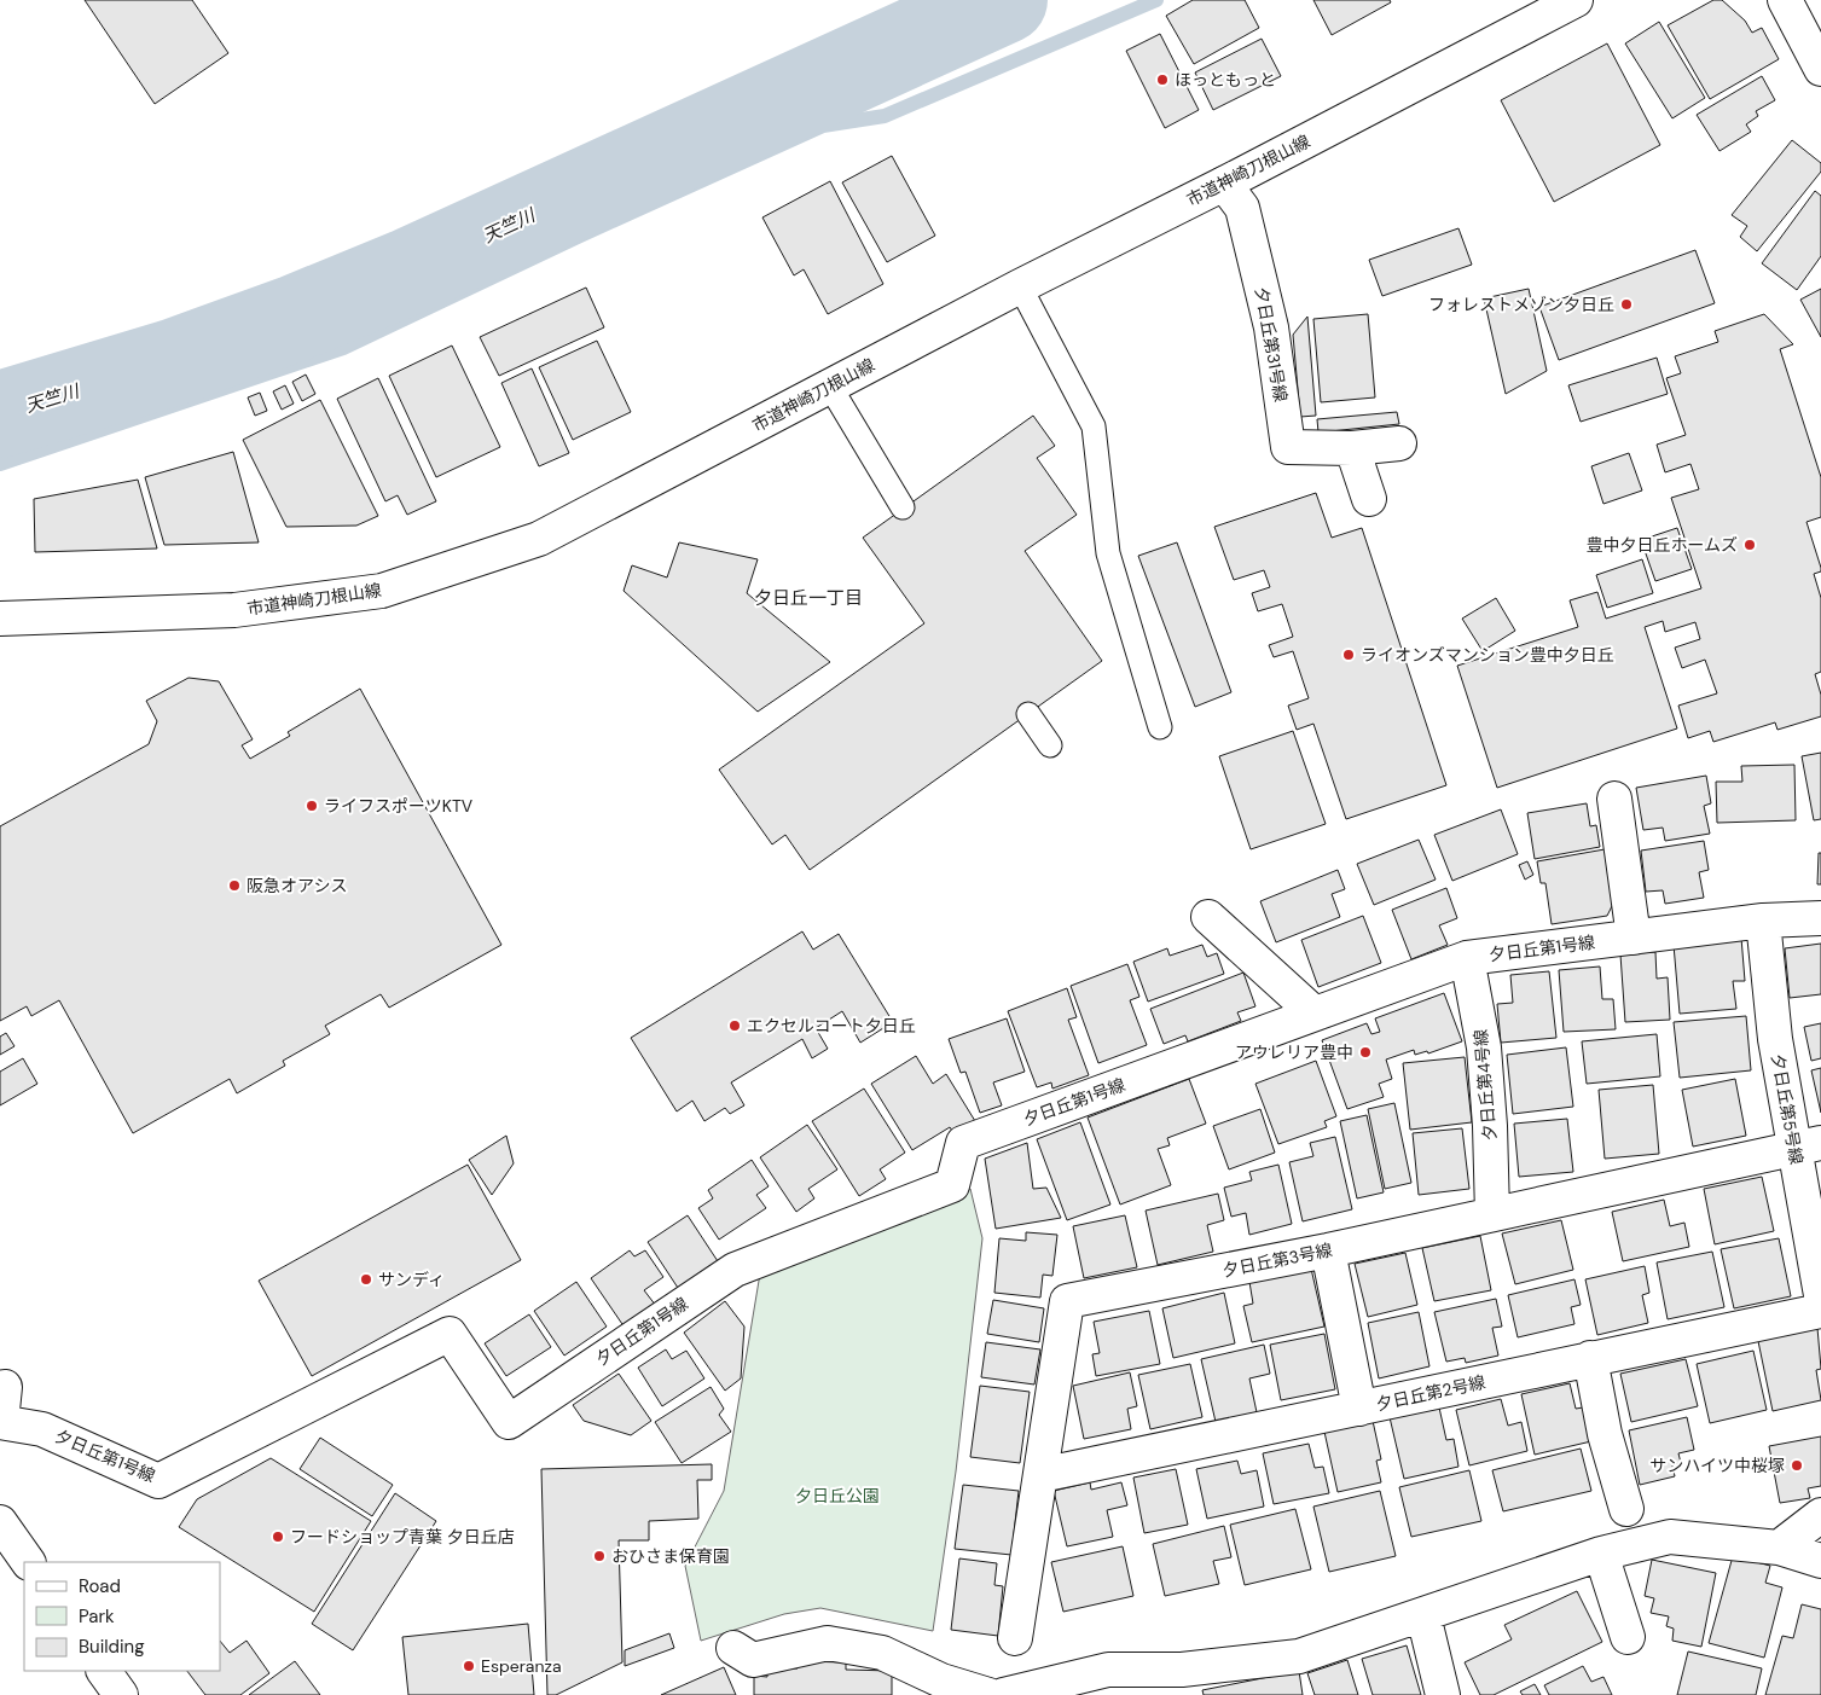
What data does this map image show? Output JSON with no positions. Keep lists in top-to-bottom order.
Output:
{
  "streets": {
    "street": [
      "市道神崎刀根山線",
      "夕日丘第31号線",
      "夕日丘第1号線",
      "夕日丘第4号線",
      "夕日丘第5号線",
      "夕日丘第3号線",
      "夕日丘第2号線"
    ]
  },
  "crossings": [
    ["市道神崎刀根山線", "夕日丘第31号線"],
    ["夕日丘第1号線", "夕日丘第4号線"],
    ["夕日丘第1号線", "夕日丘第5号線"],
    ["夕日丘第4号線", "夕日丘第3号線"],
    ["夕日丘第5号線", "夕日丘第3号線"],
    ["夕日丘第3号線", "夕日丘第2号線"]
  ],
  "districts": ["夕日丘一丁目"],
  "water": ["天竺川"],
  "parks": ["夕日丘公園"],
  "places": [
    "ほっともっと",
    "フォレストメゾン夕日丘",
    "豊中夕日丘ホームズ",
    "ライオンズマンション豊中夕日丘",
    "ライフスポーツKTV",
    "阪急オアシス",
    "エクセルコート夕日丘",
    "アウレリア豊中",
    "サンディ",
    "サンハイツ中桜塚",
    "フードショップ青葉 夕日丘店",
    "おひさま保育園",
    "Esperanza"
  ],
  "legend": ["Road", "Park", "Building"]
}
